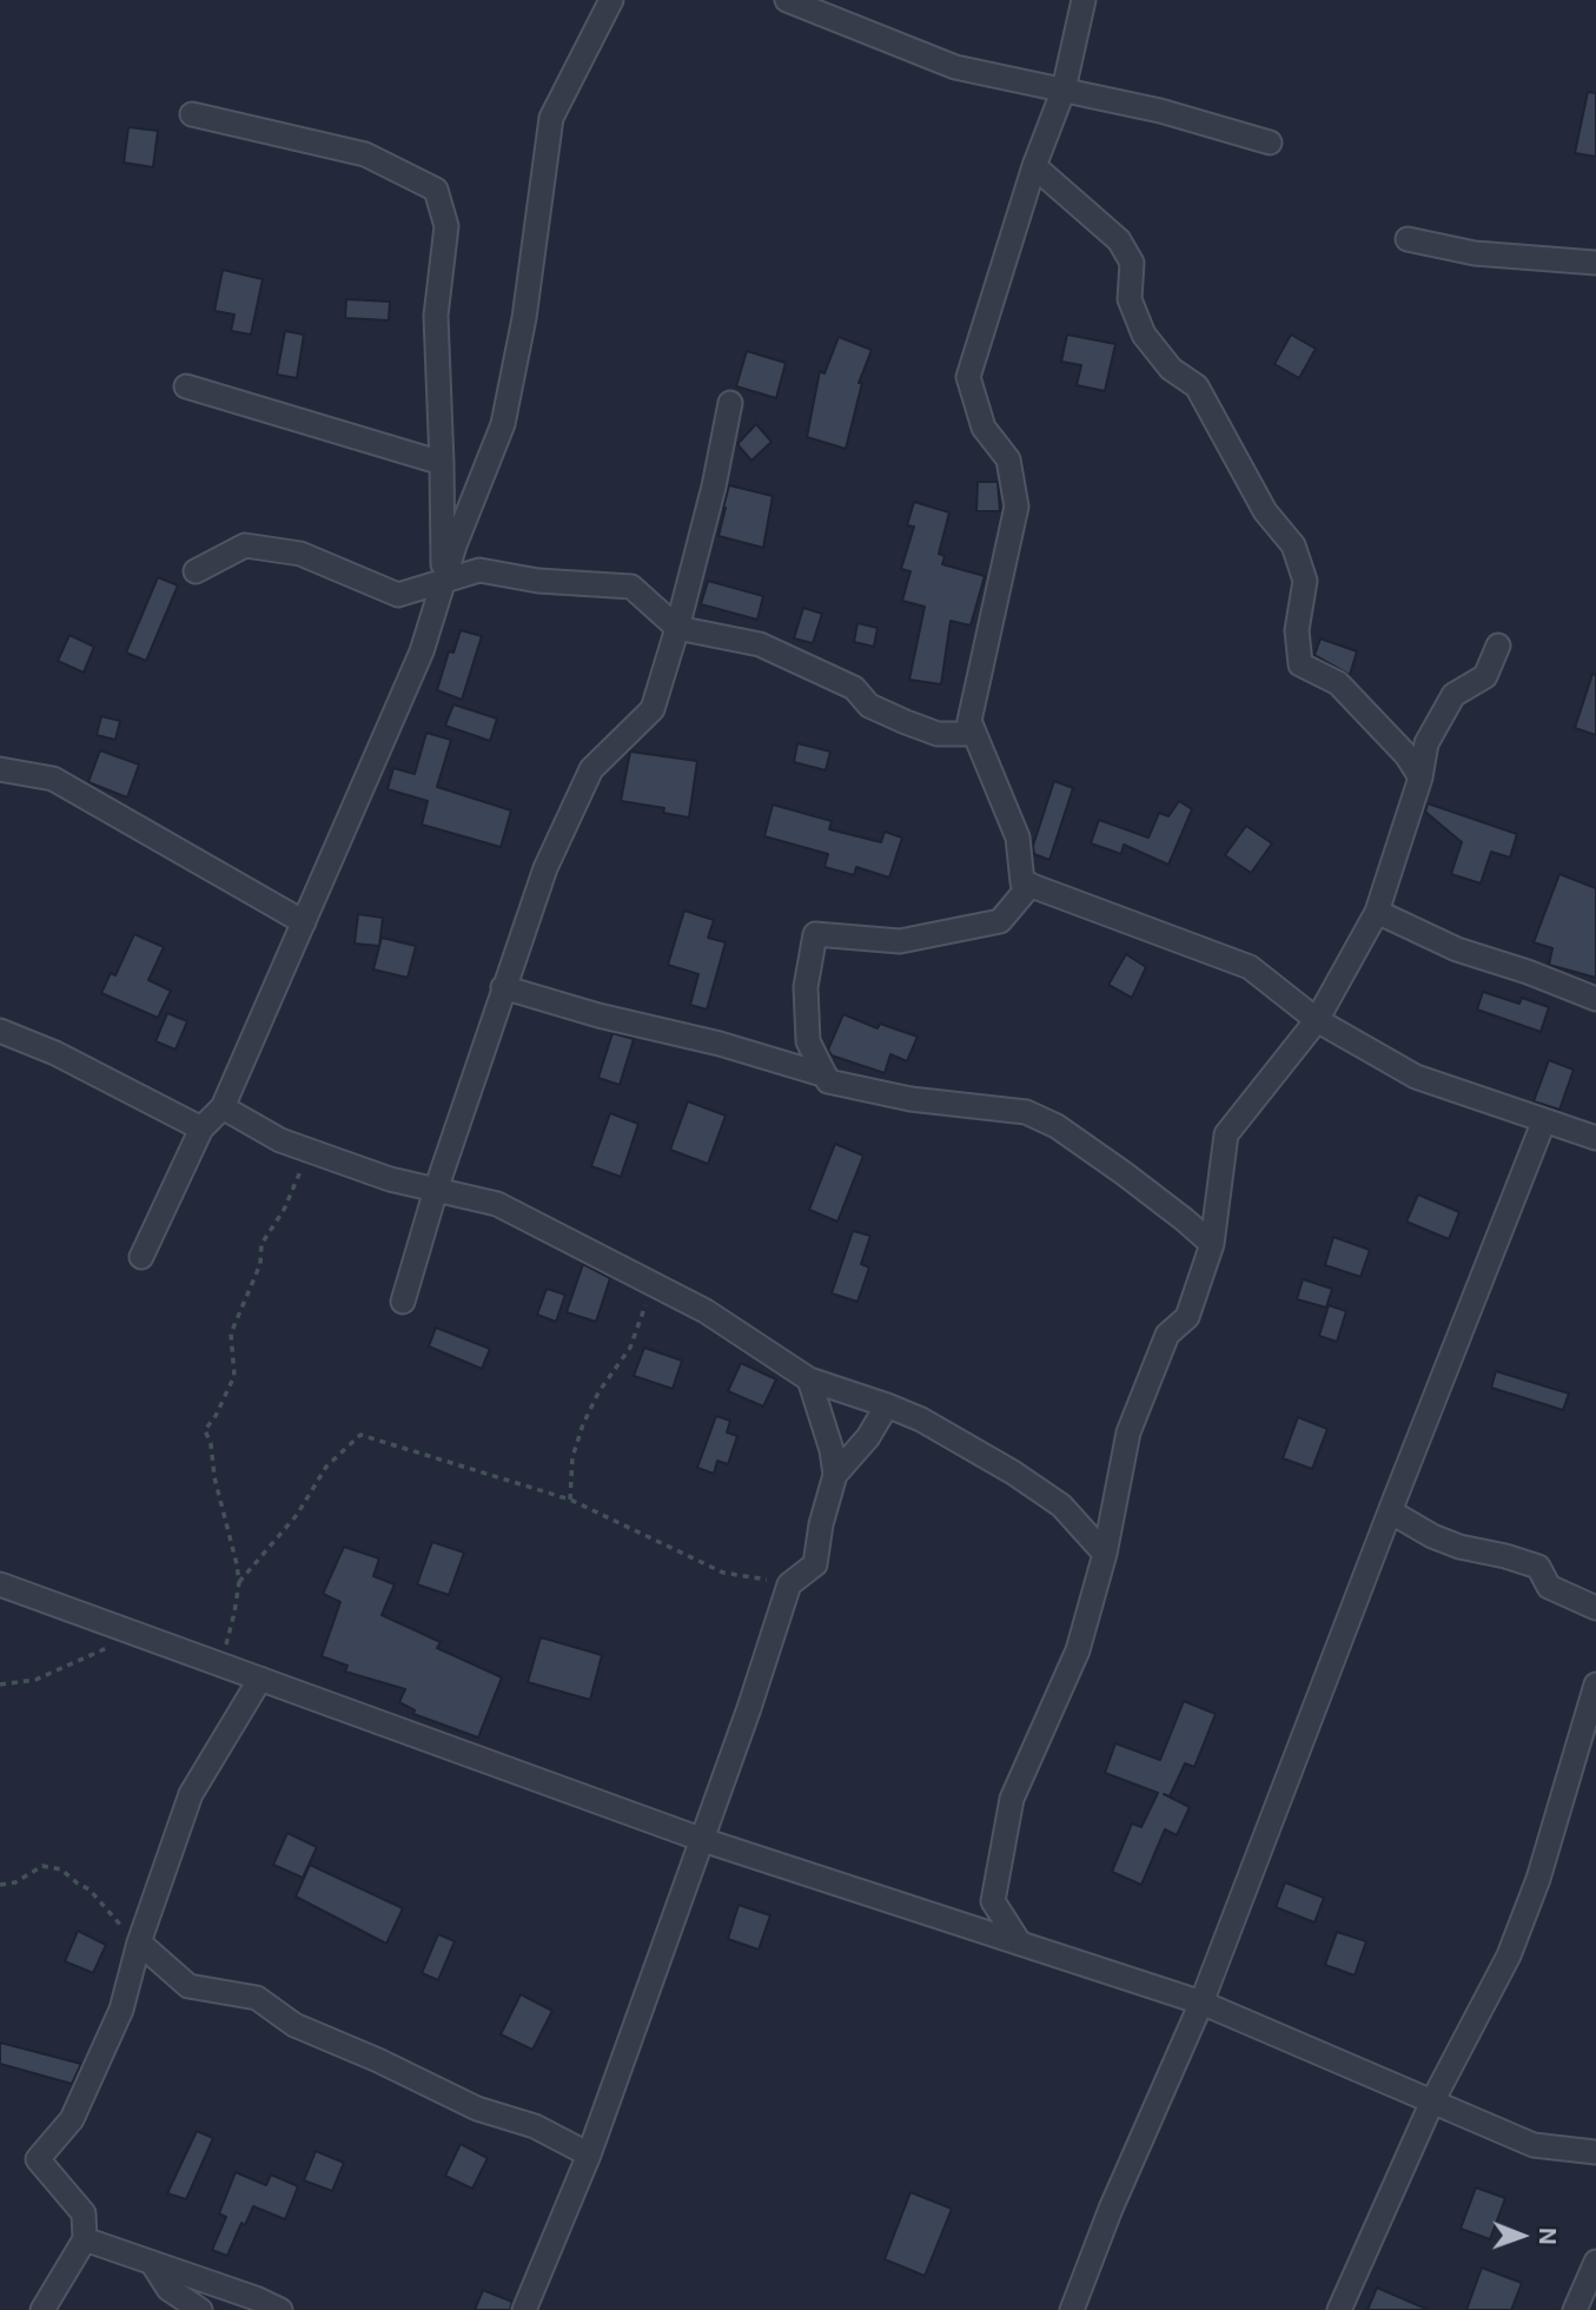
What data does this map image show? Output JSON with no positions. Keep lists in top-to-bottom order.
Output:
{
  "north": "right"
}
